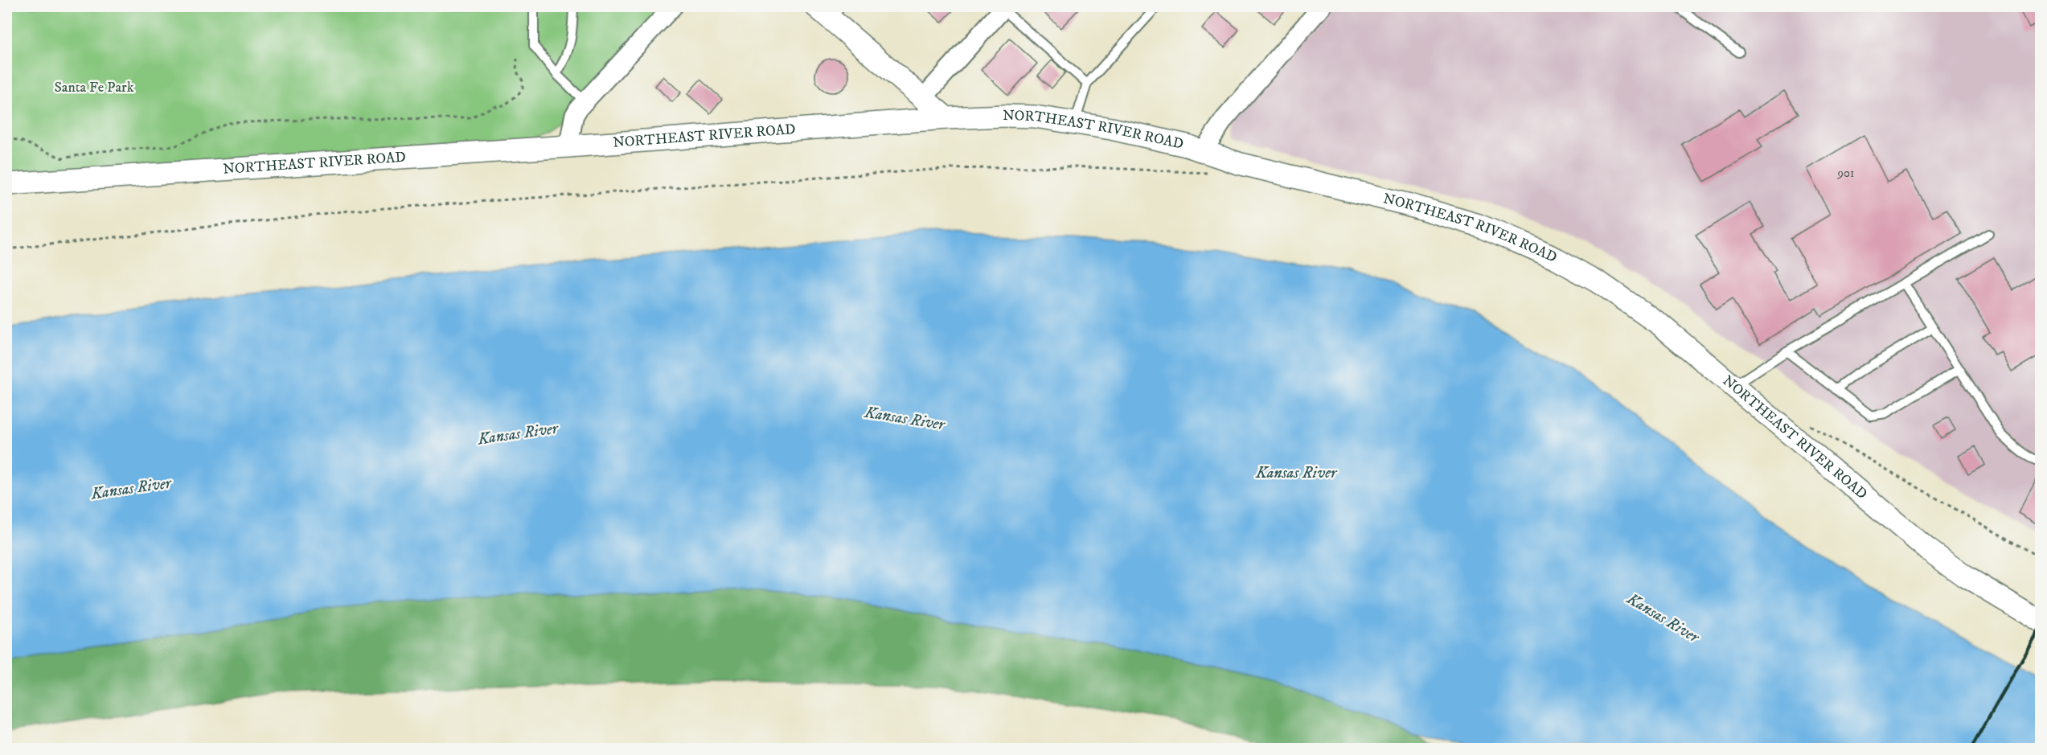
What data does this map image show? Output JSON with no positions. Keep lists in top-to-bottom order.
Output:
{
  "streets": {
    "street": ["NORTHEAST RIVER ROAD"]
  },
  "water": ["Kansas River"],
  "parks": ["Santa Fe Park"],
  "house_numbers": ["901"]
}
